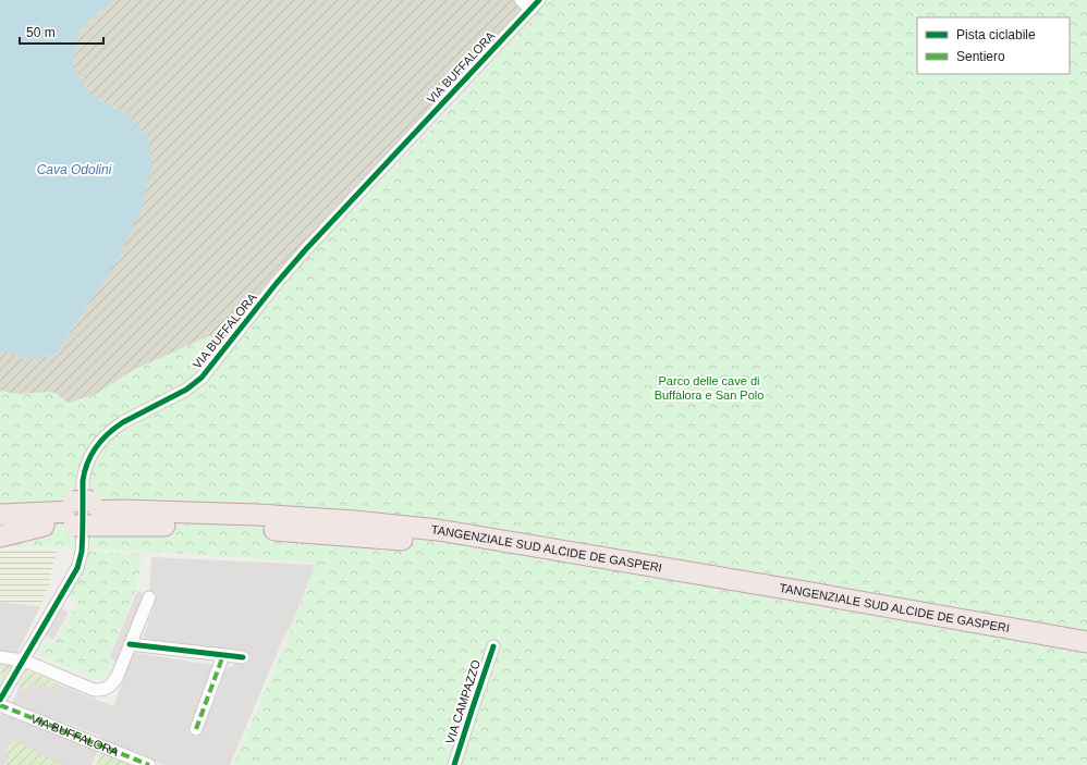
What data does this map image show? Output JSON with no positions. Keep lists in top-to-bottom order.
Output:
{
  "streets": {
    "highway": ["TANGENZIALE SUD ALCIDE DE GASPERI"],
    "street": ["VIA BUFFALORA", "VIA CAMPAZZO"]
  },
  "water": ["Cava Odolini"],
  "parks": ["Parco delle cave di Buffalora e San Polo"],
  "legend": ["Pista ciclabile", "Sentiero"],
  "scale_bar": "50 m"
}
